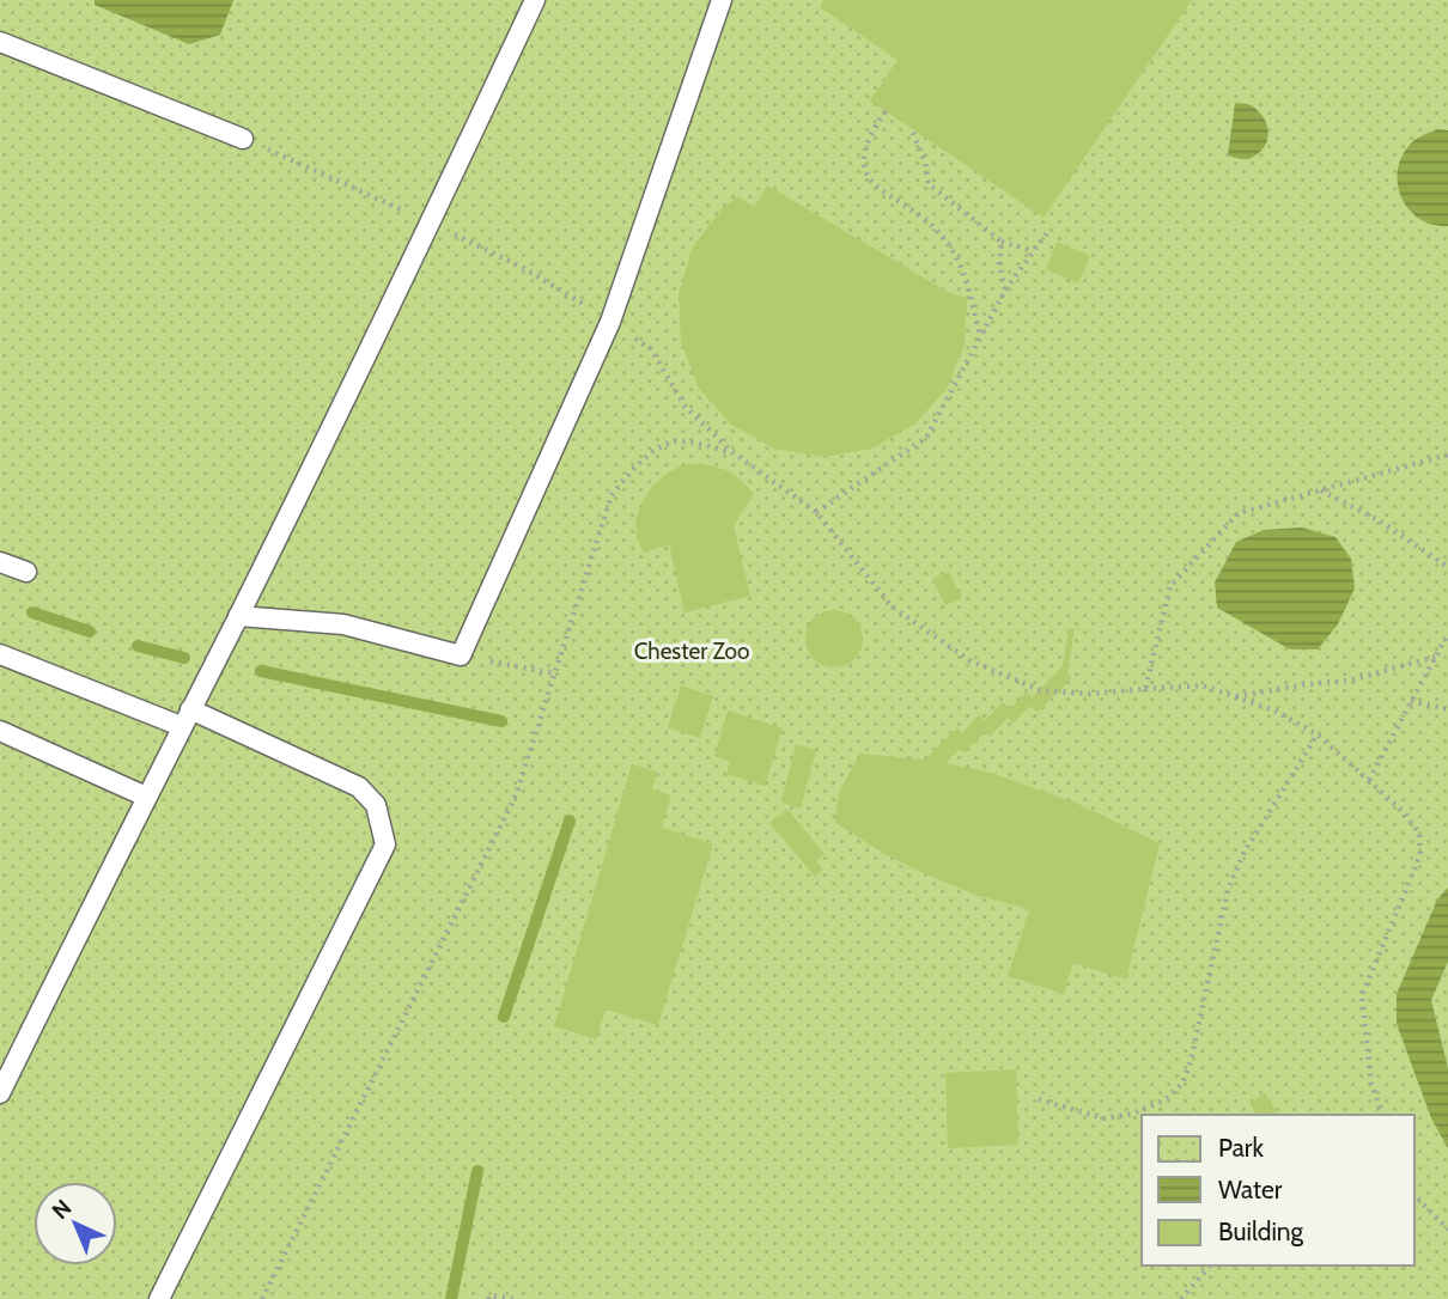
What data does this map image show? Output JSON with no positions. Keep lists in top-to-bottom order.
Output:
{
  "parks": ["Chester Zoo"],
  "legend": ["Park", "Water", "Building"],
  "north": "top left"
}
